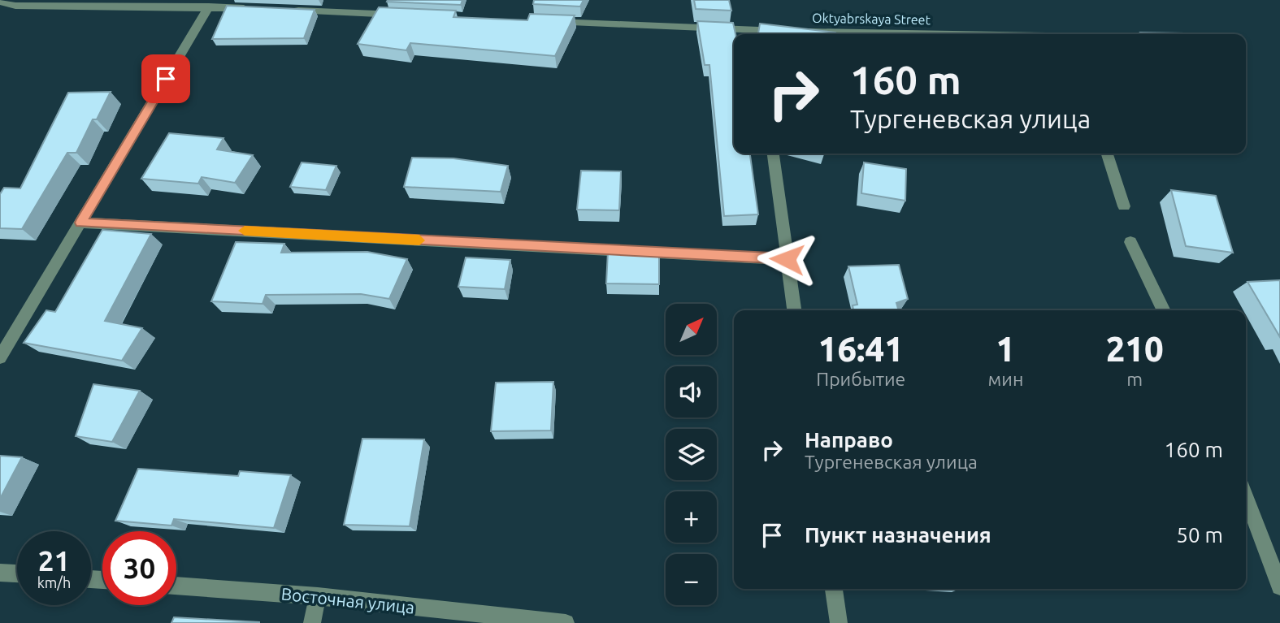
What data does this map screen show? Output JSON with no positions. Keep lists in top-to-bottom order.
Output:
{
  "streets": {
    "street": ["Oktyabrskaya Street", "Восточная улица"]
  },
  "north": "top right",
  "page": {
    "turn": ["160 m", "Тургеневская улица"],
    "map_buttons": ["+", "−"],
    "eta": [
      "16:41",
      "Прибытие",
      "1",
      "мин",
      "210",
      "m"
    ],
    "list": [
      {
        "name": "Направо",
        "note": "Тургеневская улица",
        "value": "160 m"
      },
      {
        "name": "Пункт назначения",
        "value": "50 m"
      }
    ],
    "speed": "21 km/h",
    "limit": "30"
  }
}
